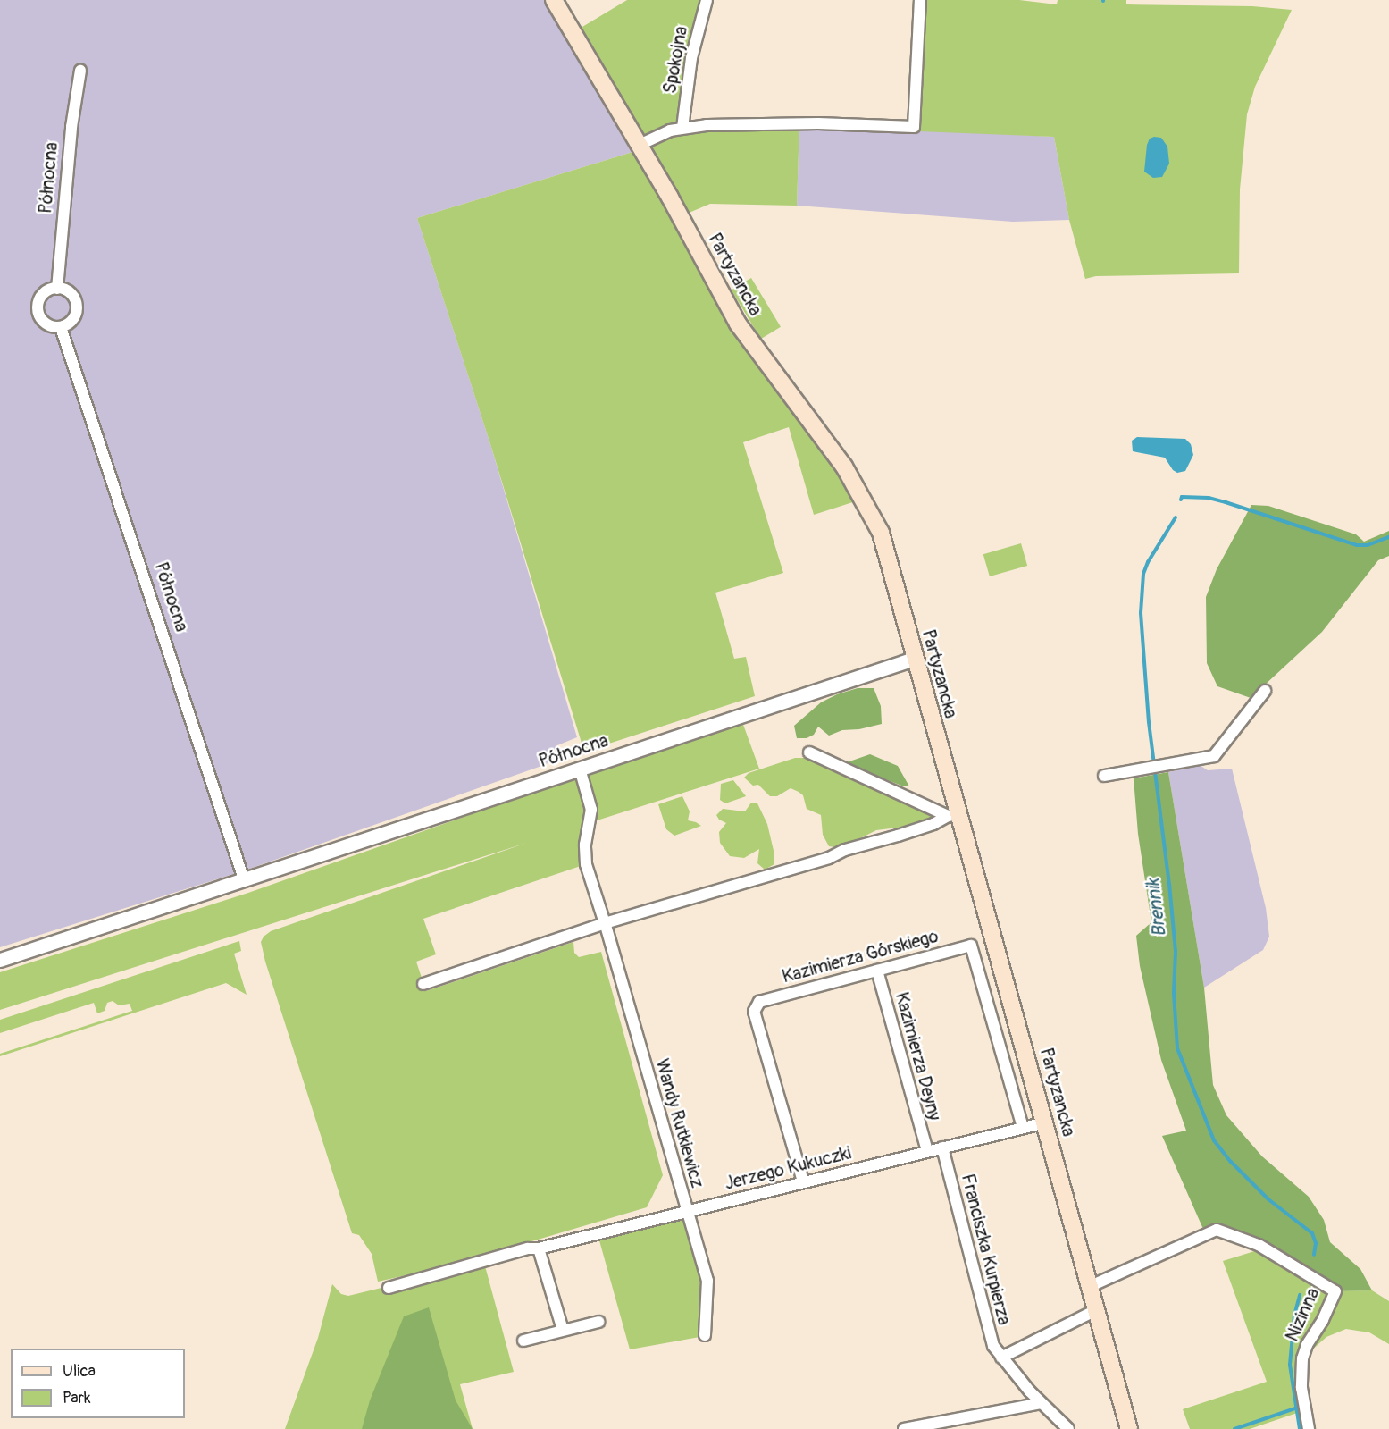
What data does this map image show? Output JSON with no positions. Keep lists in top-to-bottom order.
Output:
{
  "streets": {
    "main road": ["Partyzancka"],
    "street": [
      "Spokojna",
      "Północna",
      "Kazimierza Górskiego",
      "Kazimierza Deyny",
      "Wandy Rutkiewicz",
      "Jerzego Kukuczki",
      "Franciszka Kurpierza",
      "Nizinna"
    ]
  },
  "crossings": [
    ["Północna", "Partyzancka"],
    ["Północna", "Wandy Rutkiewicz"],
    ["Partyzancka", "Jerzego Kukuczki"],
    ["Partyzancka", "Franciszka Kurpierza"],
    ["Partyzancka", "Nizinna"],
    ["Kazimierza Górskiego", "Kazimierza Deyny"],
    ["Kazimierza Górskiego", "Jerzego Kukuczki"],
    ["Kazimierza Deyny", "Jerzego Kukuczki"],
    ["Wandy Rutkiewicz", "Jerzego Kukuczki"],
    ["Jerzego Kukuczki", "Franciszka Kurpierza"]
  ],
  "water": ["Brennik"],
  "legend": ["Ulica", "Park"]
}
